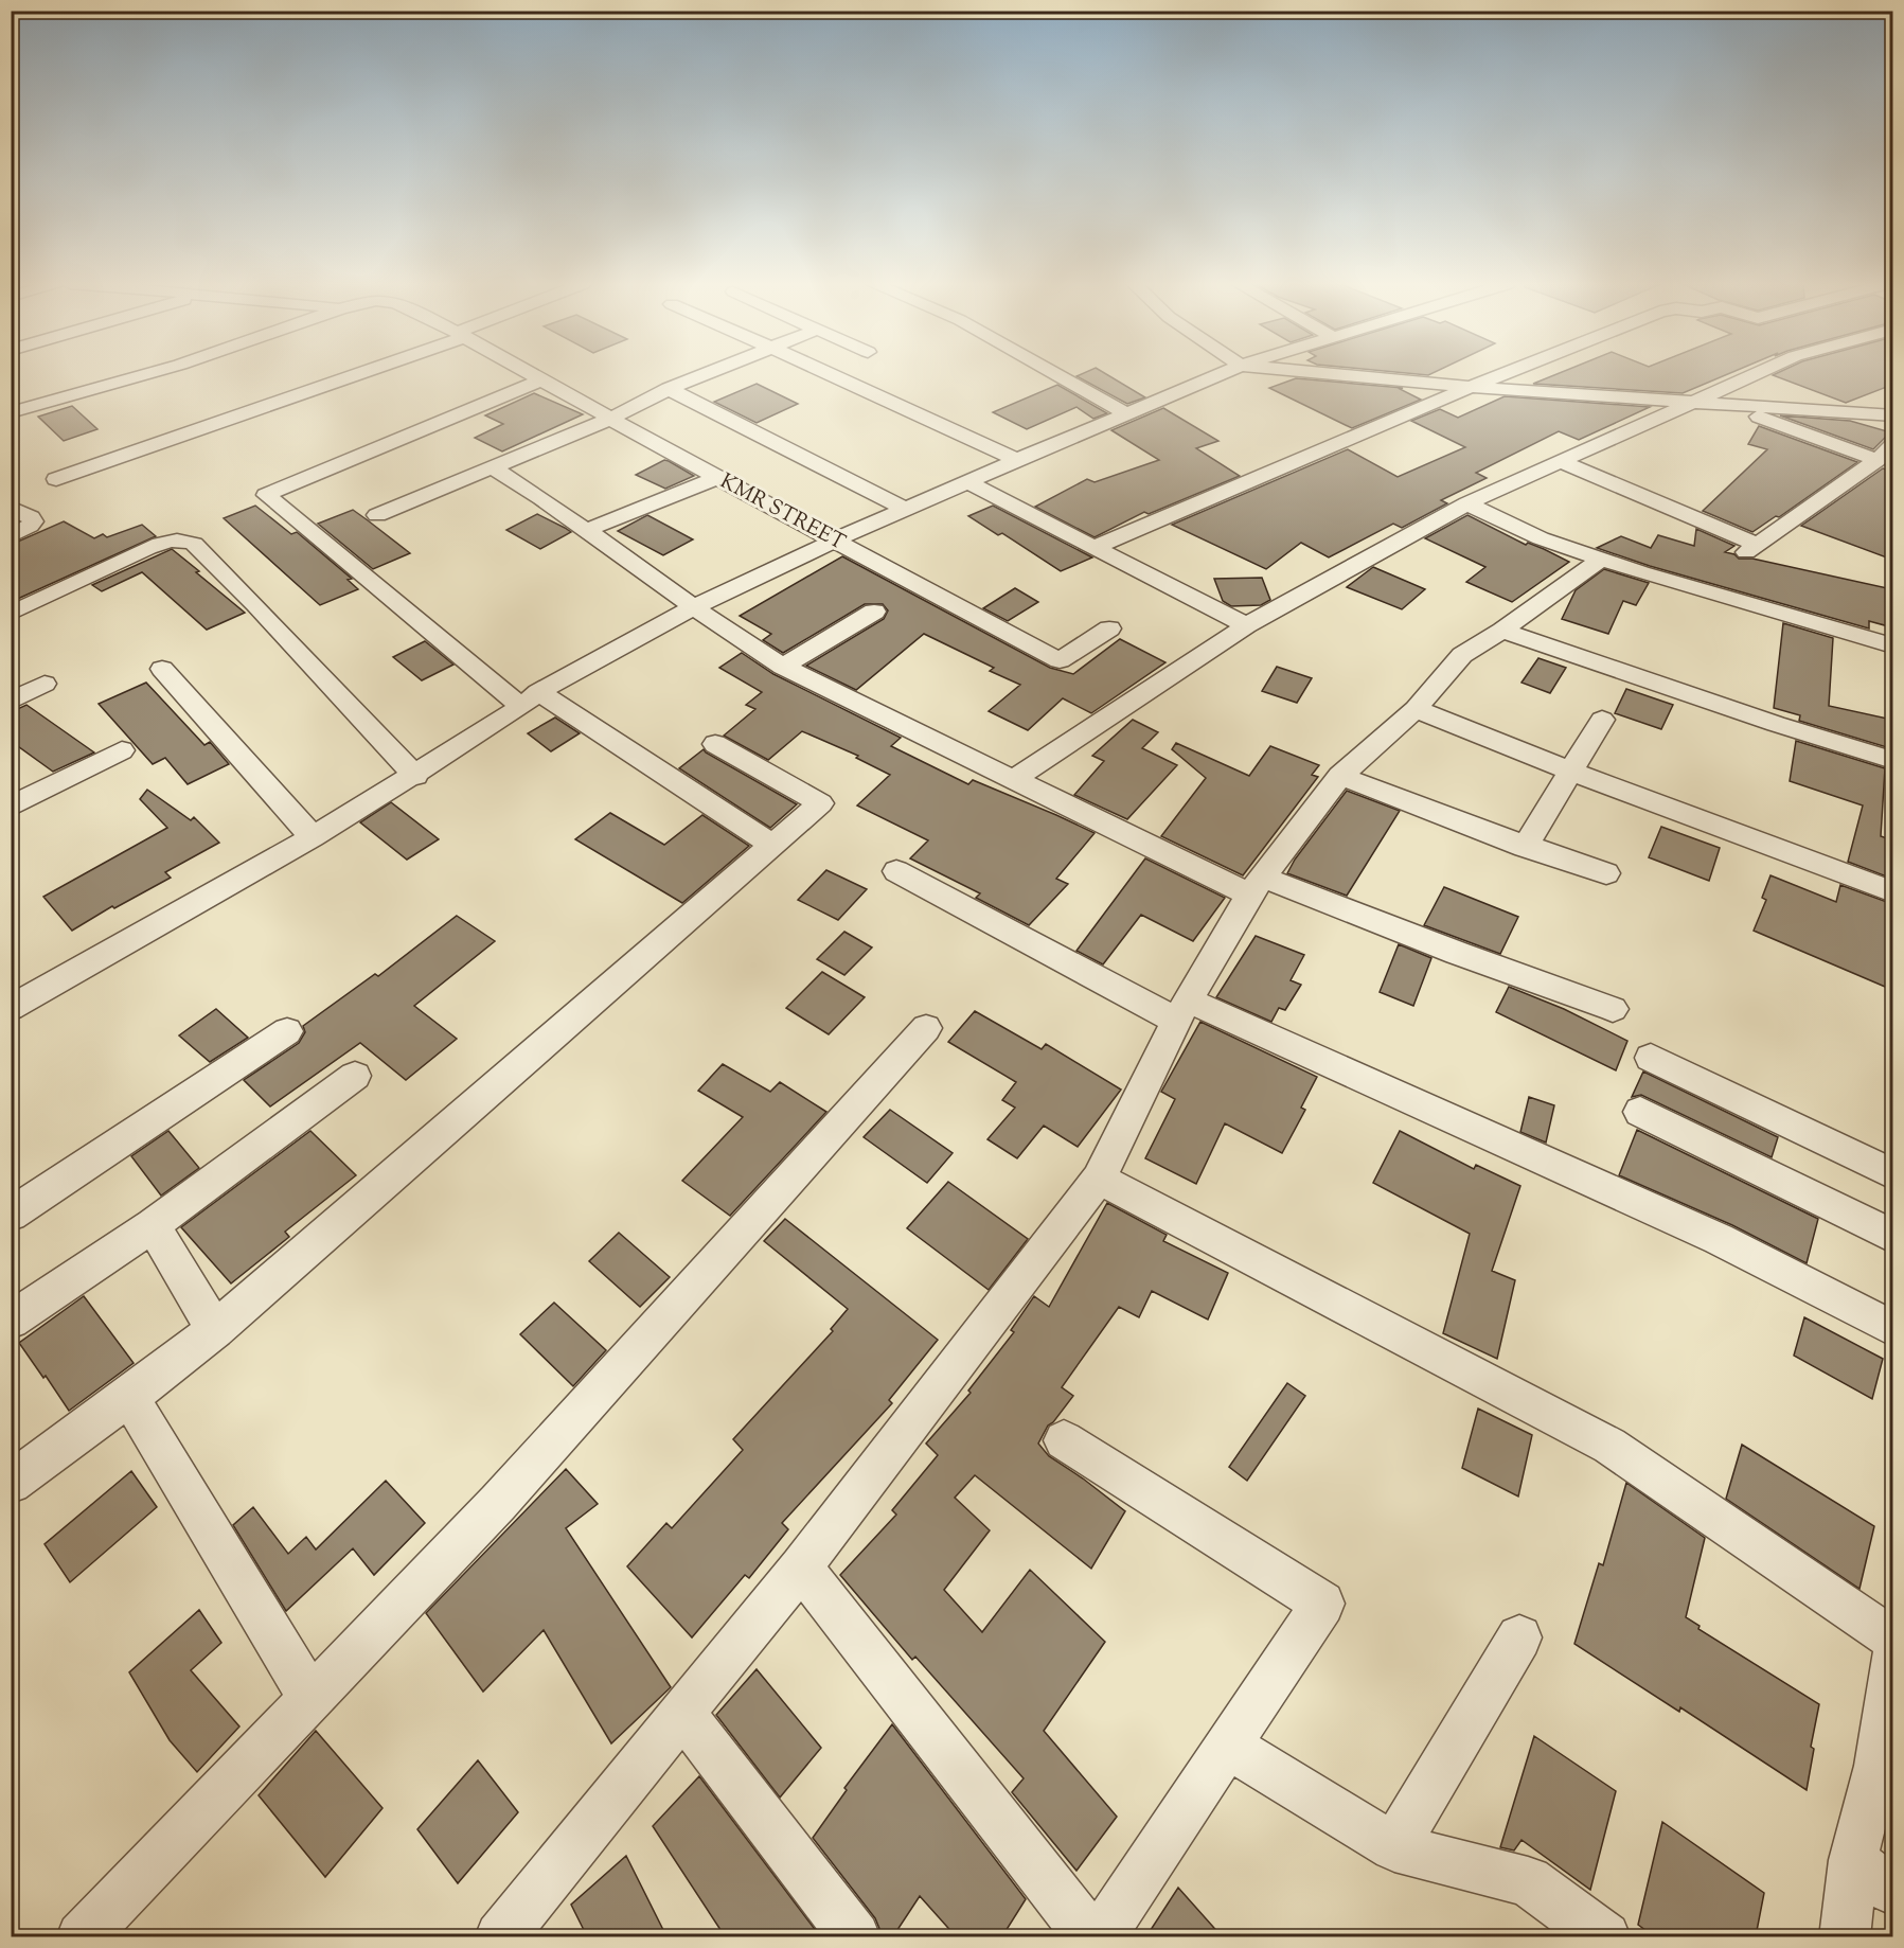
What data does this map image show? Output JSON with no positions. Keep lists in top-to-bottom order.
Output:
{
  "streets": {
    "street": ["KMR STREET"]
  }
}
